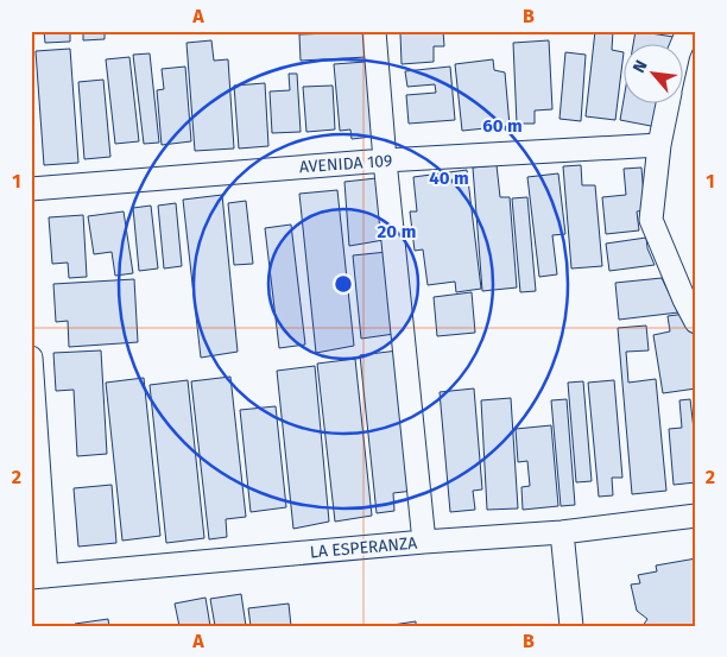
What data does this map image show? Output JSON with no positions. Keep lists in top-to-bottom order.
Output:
{
  "streets": {
    "street": ["AVENIDA 109", "LA ESPERANZA"]
  },
  "north": "top left",
  "grid": {
    "columns": ["A", "B"],
    "rows": ["1", "2"]
  },
  "rings": ["60 m", "40 m", "20 m"]
}
